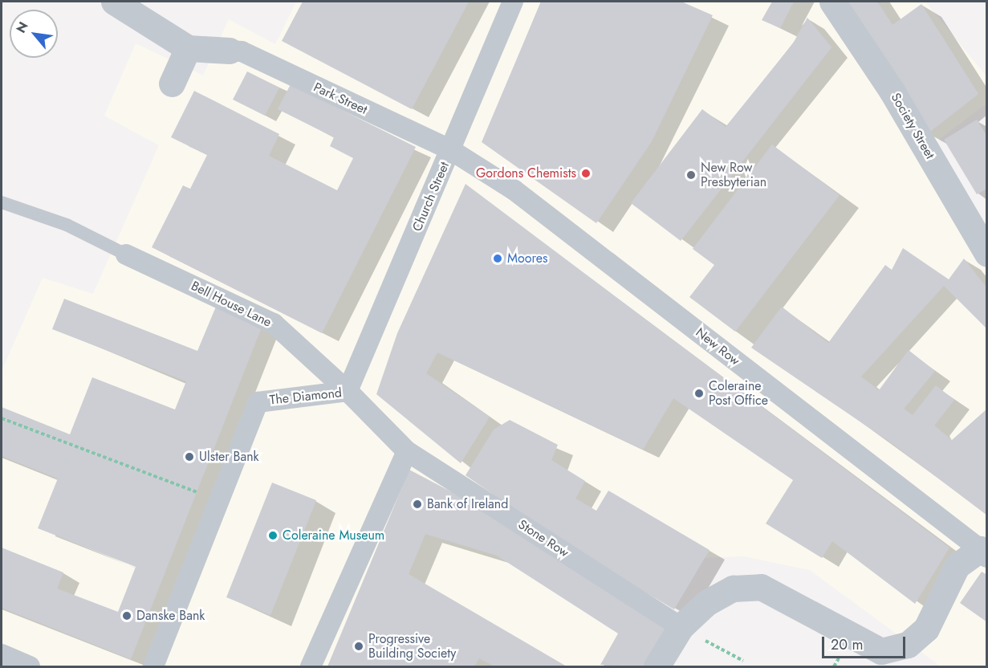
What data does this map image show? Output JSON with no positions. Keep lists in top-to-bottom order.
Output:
{
  "streets": {
    "street": [
      "Park Street",
      "Society Street",
      "Church Street",
      "Bell House Lane",
      "New Row",
      "The Diamond",
      "Stone Row"
    ]
  },
  "crossings": [
    ["Park Street", "Church Street"],
    ["Park Street", "New Row"],
    ["Church Street", "Bell House Lane"],
    ["Church Street", "New Row"],
    ["Church Street", "The Diamond"],
    ["Bell House Lane", "The Diamond"],
    ["New Row", "Stone Row"],
    ["The Diamond", "Stone Row"]
  ],
  "places": [
    "Gordons Chemists",
    "New Row Presbyterian",
    "Moores",
    "Coleraine Post Office",
    "Ulster Bank",
    "Bank of Ireland",
    "Coleraine Museum",
    "Danske Bank",
    "Progressive Building Society"
  ],
  "scale_bar": "20 m",
  "north": "top left"
}
